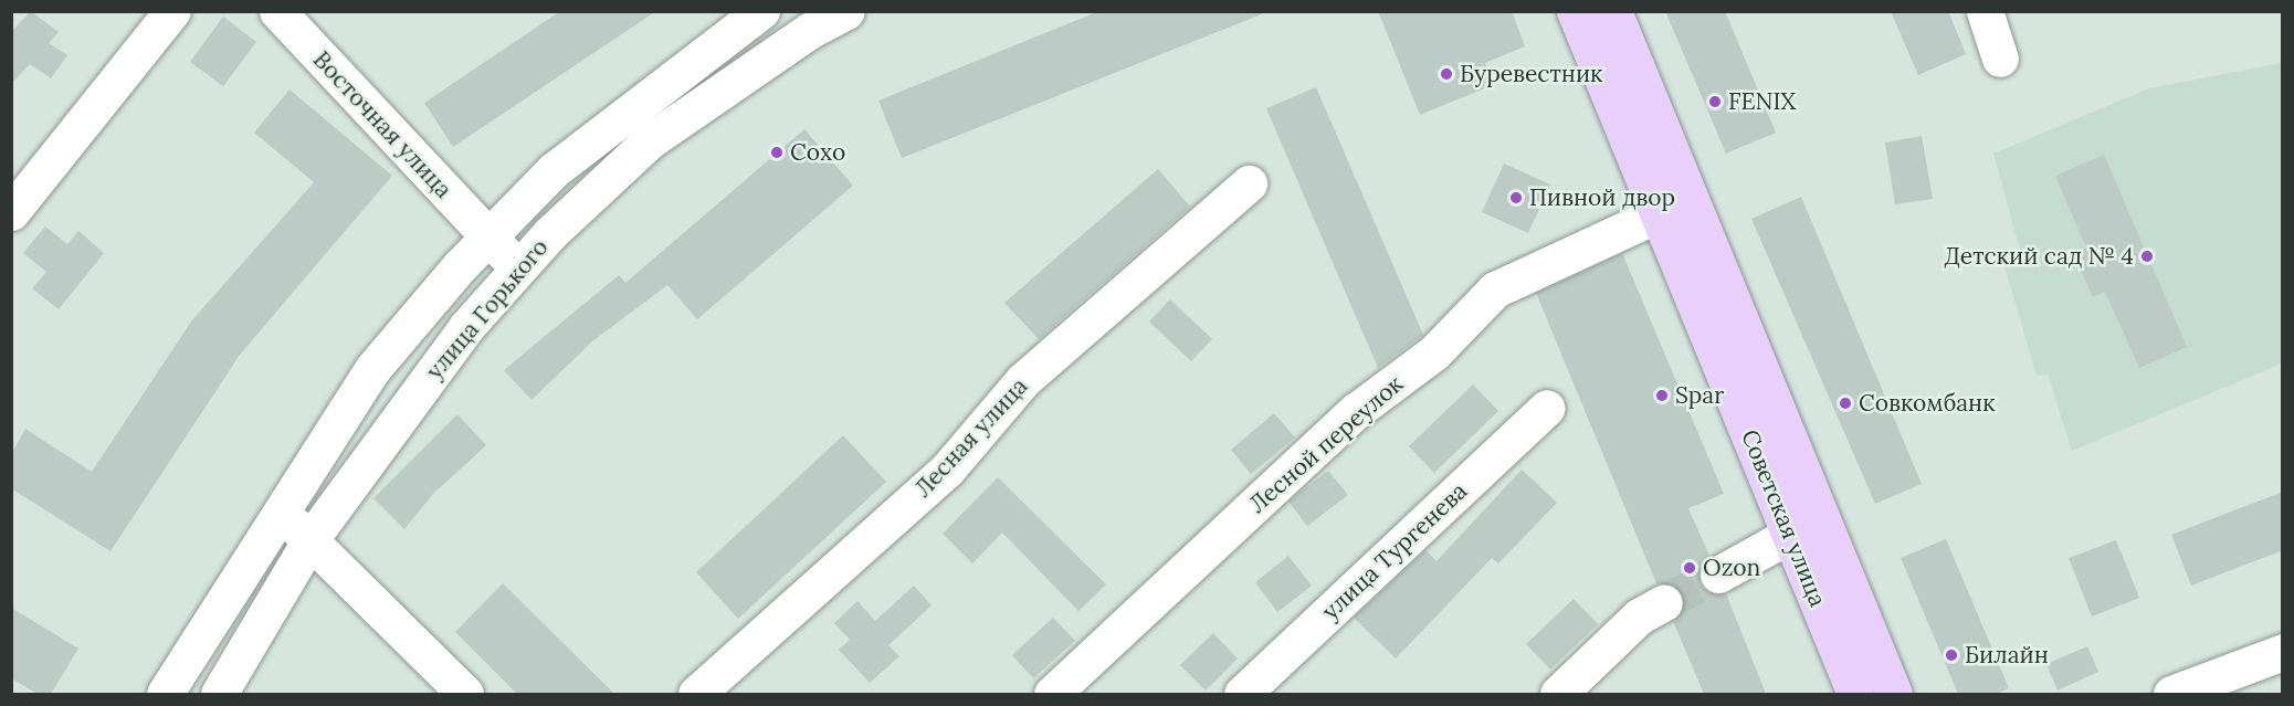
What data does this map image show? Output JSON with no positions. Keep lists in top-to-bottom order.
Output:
{
  "streets": {
    "main road": ["Советская улица"],
    "street": [
      "Восточная улица",
      "улица Горького",
      "Лесная улица",
      "Лесной переулок",
      "улица Тургенева"
    ]
  },
  "crossings": [
    ["Восточная улица", "улица Горького"],
    ["Лесной переулок", "Советская улица"]
  ],
  "places": [
    "Буревестник",
    "FENIX",
    "Сохо",
    "Пивной двор",
    "Детский сад № 4",
    "Spar",
    "Совкомбанк",
    "Ozon",
    "Билайн"
  ]
}
